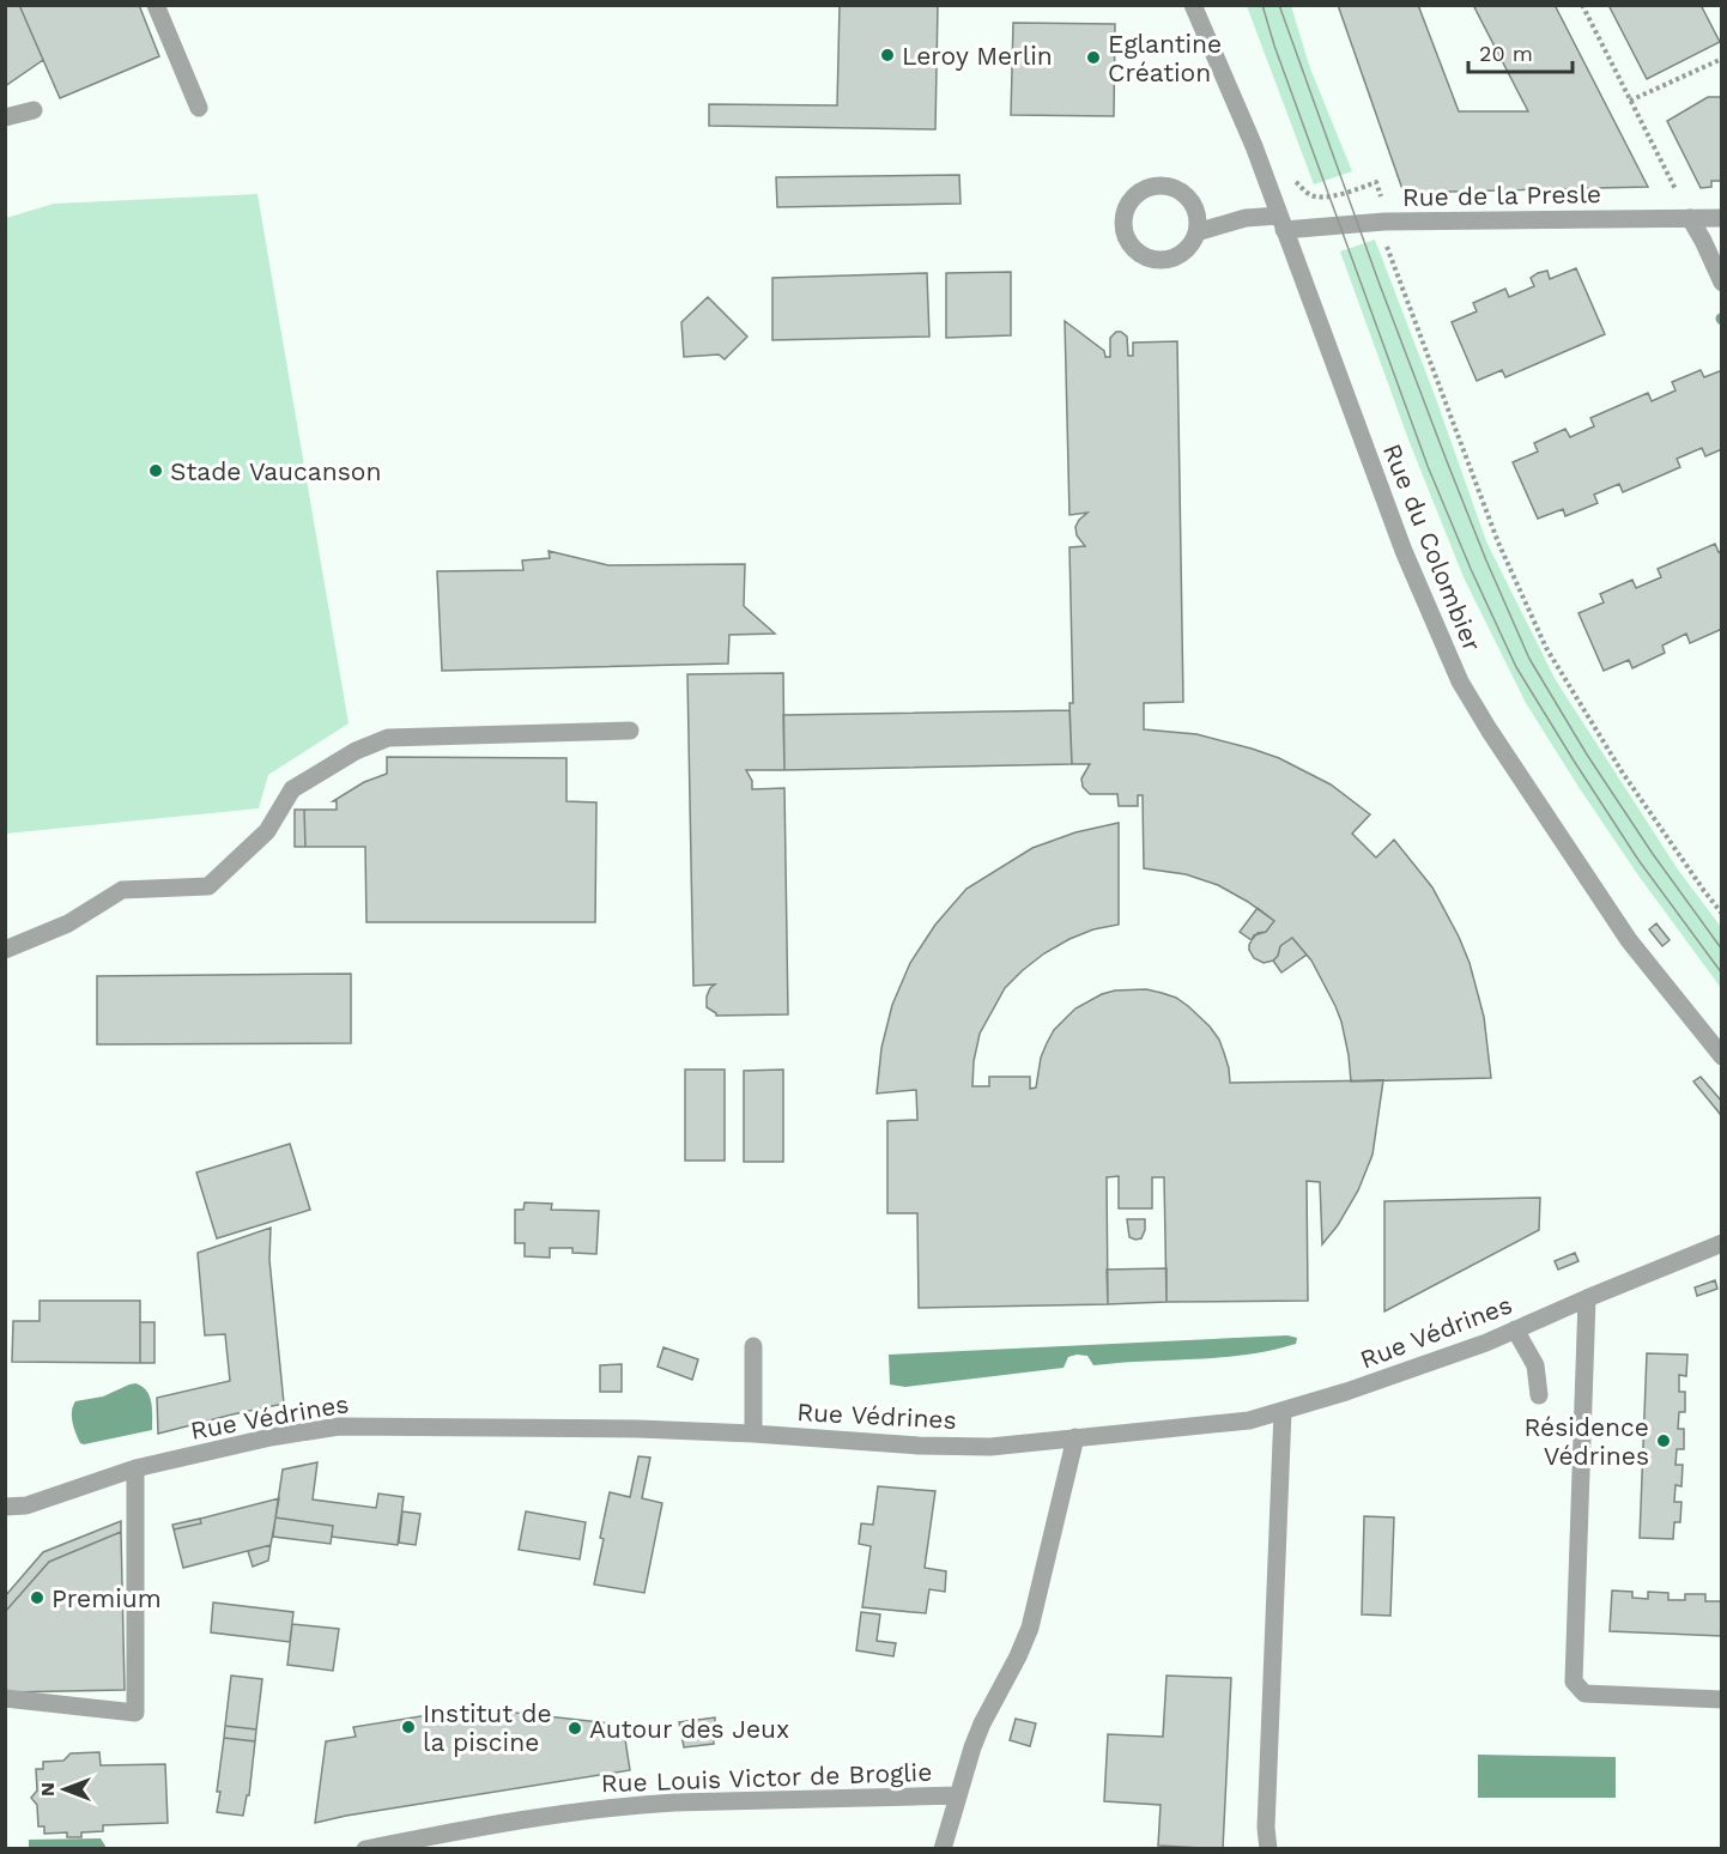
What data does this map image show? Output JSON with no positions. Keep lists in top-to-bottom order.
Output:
{
  "streets": {
    "street": [
      "Rue de la Presle",
      "Rue du Colombier",
      "Rue Védrines",
      "Rue Louis Victor de Broglie"
    ]
  },
  "crossings": [
    ["Rue de la Presle", "Rue du Colombier"]
  ],
  "places": [
    "Leroy Merlin",
    "Eglantine Création",
    "Stade Vaucanson",
    "Résidence Védrines",
    "Premium",
    "Institut de la piscine",
    "Autour des Jeux"
  ],
  "scale_bar": "20 m",
  "north": "left"
}
